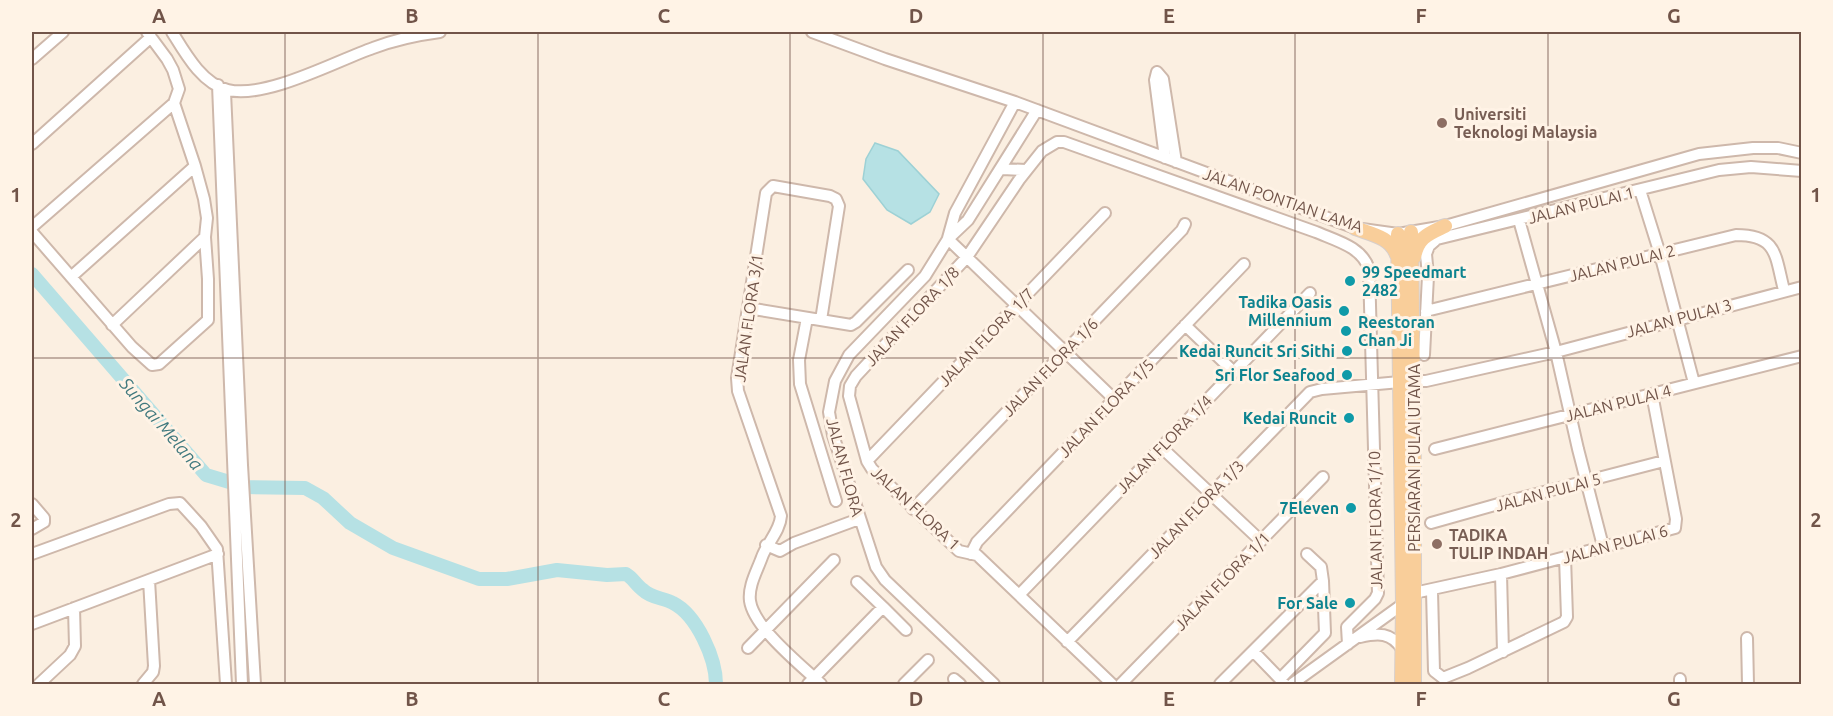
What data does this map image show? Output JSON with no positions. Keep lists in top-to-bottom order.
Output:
{
  "streets": {
    "main road": ["PERSIARAN PULAI UTAMA"],
    "street": [
      "JALAN PONTIAN LAMA",
      "JALAN PULAI 1",
      "JALAN PULAI 2",
      "JALAN FLORA 1/8",
      "JALAN FLORA 3/1",
      "JALAN PULAI 3",
      "JALAN FLORA 1/7",
      "JALAN FLORA 1/6",
      "JALAN PULAI 4",
      "JALAN FLORA 1/5",
      "JALAN FLORA 1/4",
      "JALAN FLORA",
      "JALAN PULAI 5",
      "JALAN FLORA 1",
      "JALAN FLORA 1/3",
      "JALAN FLORA 1/10",
      "JALAN PULAI 6",
      "JALAN FLORA 1/1"
    ]
  },
  "crossings": [
    ["JALAN PONTIAN LAMA", "PERSIARAN PULAI UTAMA"],
    ["JALAN PONTIAN LAMA", "JALAN FLORA"],
    ["JALAN PULAI 1", "JALAN PULAI 2"],
    ["JALAN PULAI 2", "JALAN PULAI 3"],
    ["JALAN FLORA 1/8", "JALAN FLORA 1"],
    ["JALAN FLORA 1/8", "JALAN FLORA 1/10"],
    ["JALAN PULAI 3", "PERSIARAN PULAI UTAMA"],
    ["JALAN PULAI 3", "JALAN FLORA 1/3"],
    ["JALAN PULAI 3", "JALAN FLORA 1/10"],
    ["JALAN FLORA 1/7", "JALAN FLORA 1"],
    ["JALAN FLORA 1/6", "JALAN FLORA 1"],
    ["JALAN FLORA 1/5", "JALAN FLORA 1"],
    ["JALAN FLORA 1/4", "JALAN FLORA 1"],
    ["PERSIARAN PULAI UTAMA", "JALAN PULAI 6"],
    ["JALAN PULAI 5", "JALAN PULAI 6"],
    ["JALAN FLORA 1", "JALAN FLORA 1/3"],
    ["JALAN FLORA 1/3", "JALAN FLORA 1/10"]
  ],
  "water": ["Sungai Melana"],
  "places": [
    "Universiti Teknologi Malaysia",
    "99 Speedmart 2482",
    "Tadika Oasis Millennium",
    "Reestoran Chan Ji",
    "Kedai Runcit Sri Sithi",
    "Sri Flor Seafood",
    "Kedai Runcit",
    "7Eleven",
    "TADIKA TULIP INDAH",
    "For Sale"
  ],
  "grid": {
    "columns": [
      "A",
      "B",
      "C",
      "D",
      "E",
      "F",
      "G"
    ],
    "rows": ["1", "2"]
  }
}
